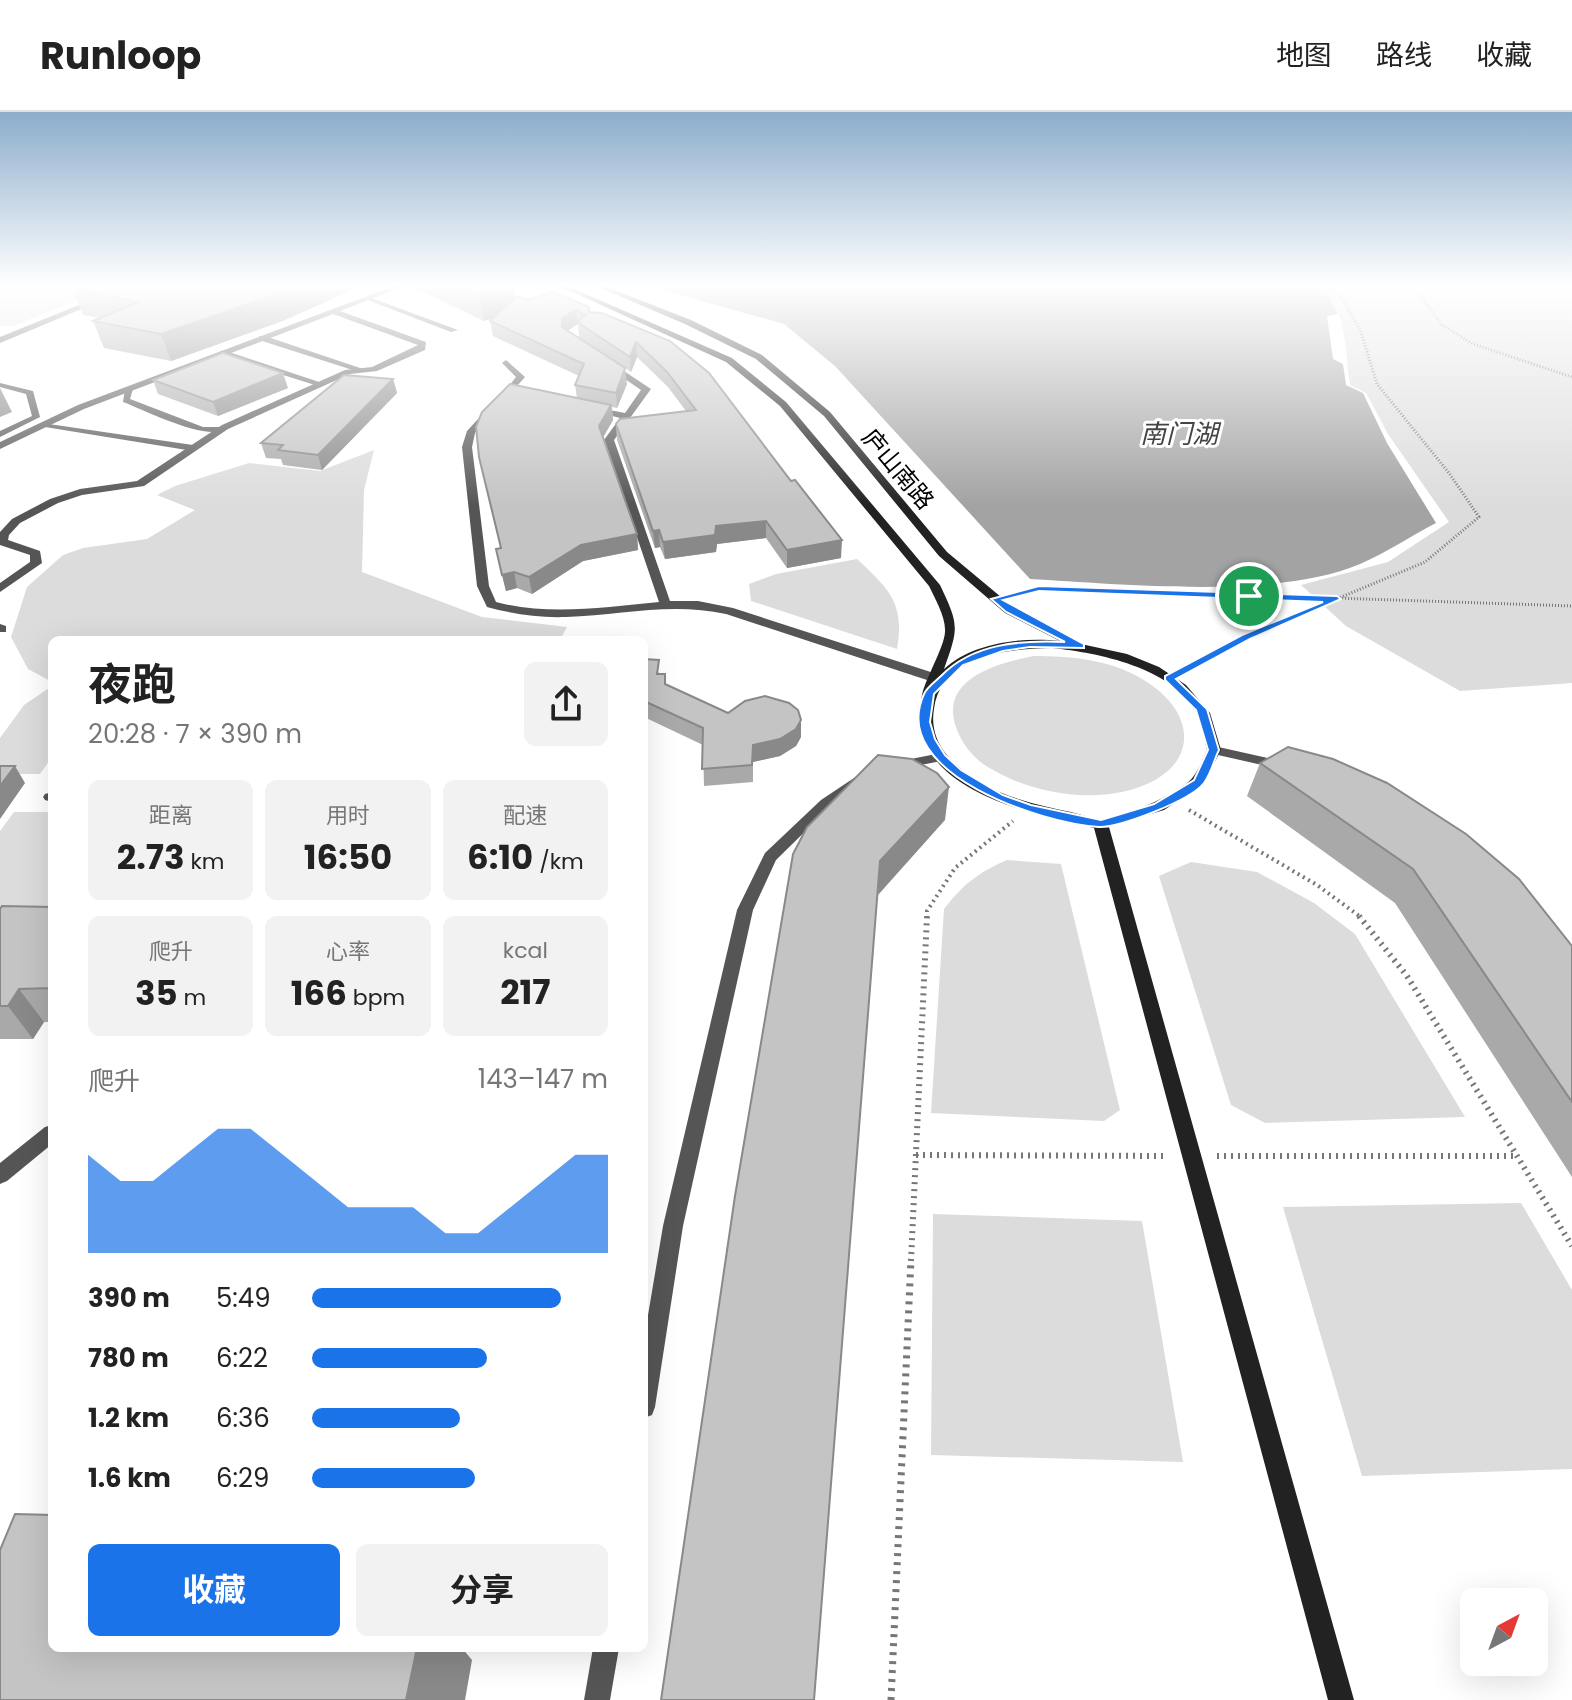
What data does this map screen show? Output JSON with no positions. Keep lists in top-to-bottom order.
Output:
{
  "streets": {
    "main road": ["庐山南路"]
  },
  "water": ["南门湖"],
  "north": "top right",
  "page": {
    "header": "Runloop",
    "nav": ["地图", "路线", "收藏"],
    "heading": ["夜跑", "20:28 · 7 × 390 m"],
    "stats": [
      ["距离", "2.73 km"],
      ["用时", "16:50"],
      ["配速", "6:10 /km"],
      ["爬升", "35 m"],
      ["心率", "166 bpm"],
      ["kcal", "217"]
    ],
    "chart": ["爬升", "143–147 m"],
    "list": [
      {
        "name": "390 m",
        "note": "5:49"
      },
      {
        "name": "780 m",
        "note": "6:22"
      },
      {
        "name": "1.2 km",
        "note": "6:36"
      },
      {
        "name": "1.6 km",
        "note": "6:29"
      }
    ],
    "buttons": ["收藏", "分享"]
  }
}
